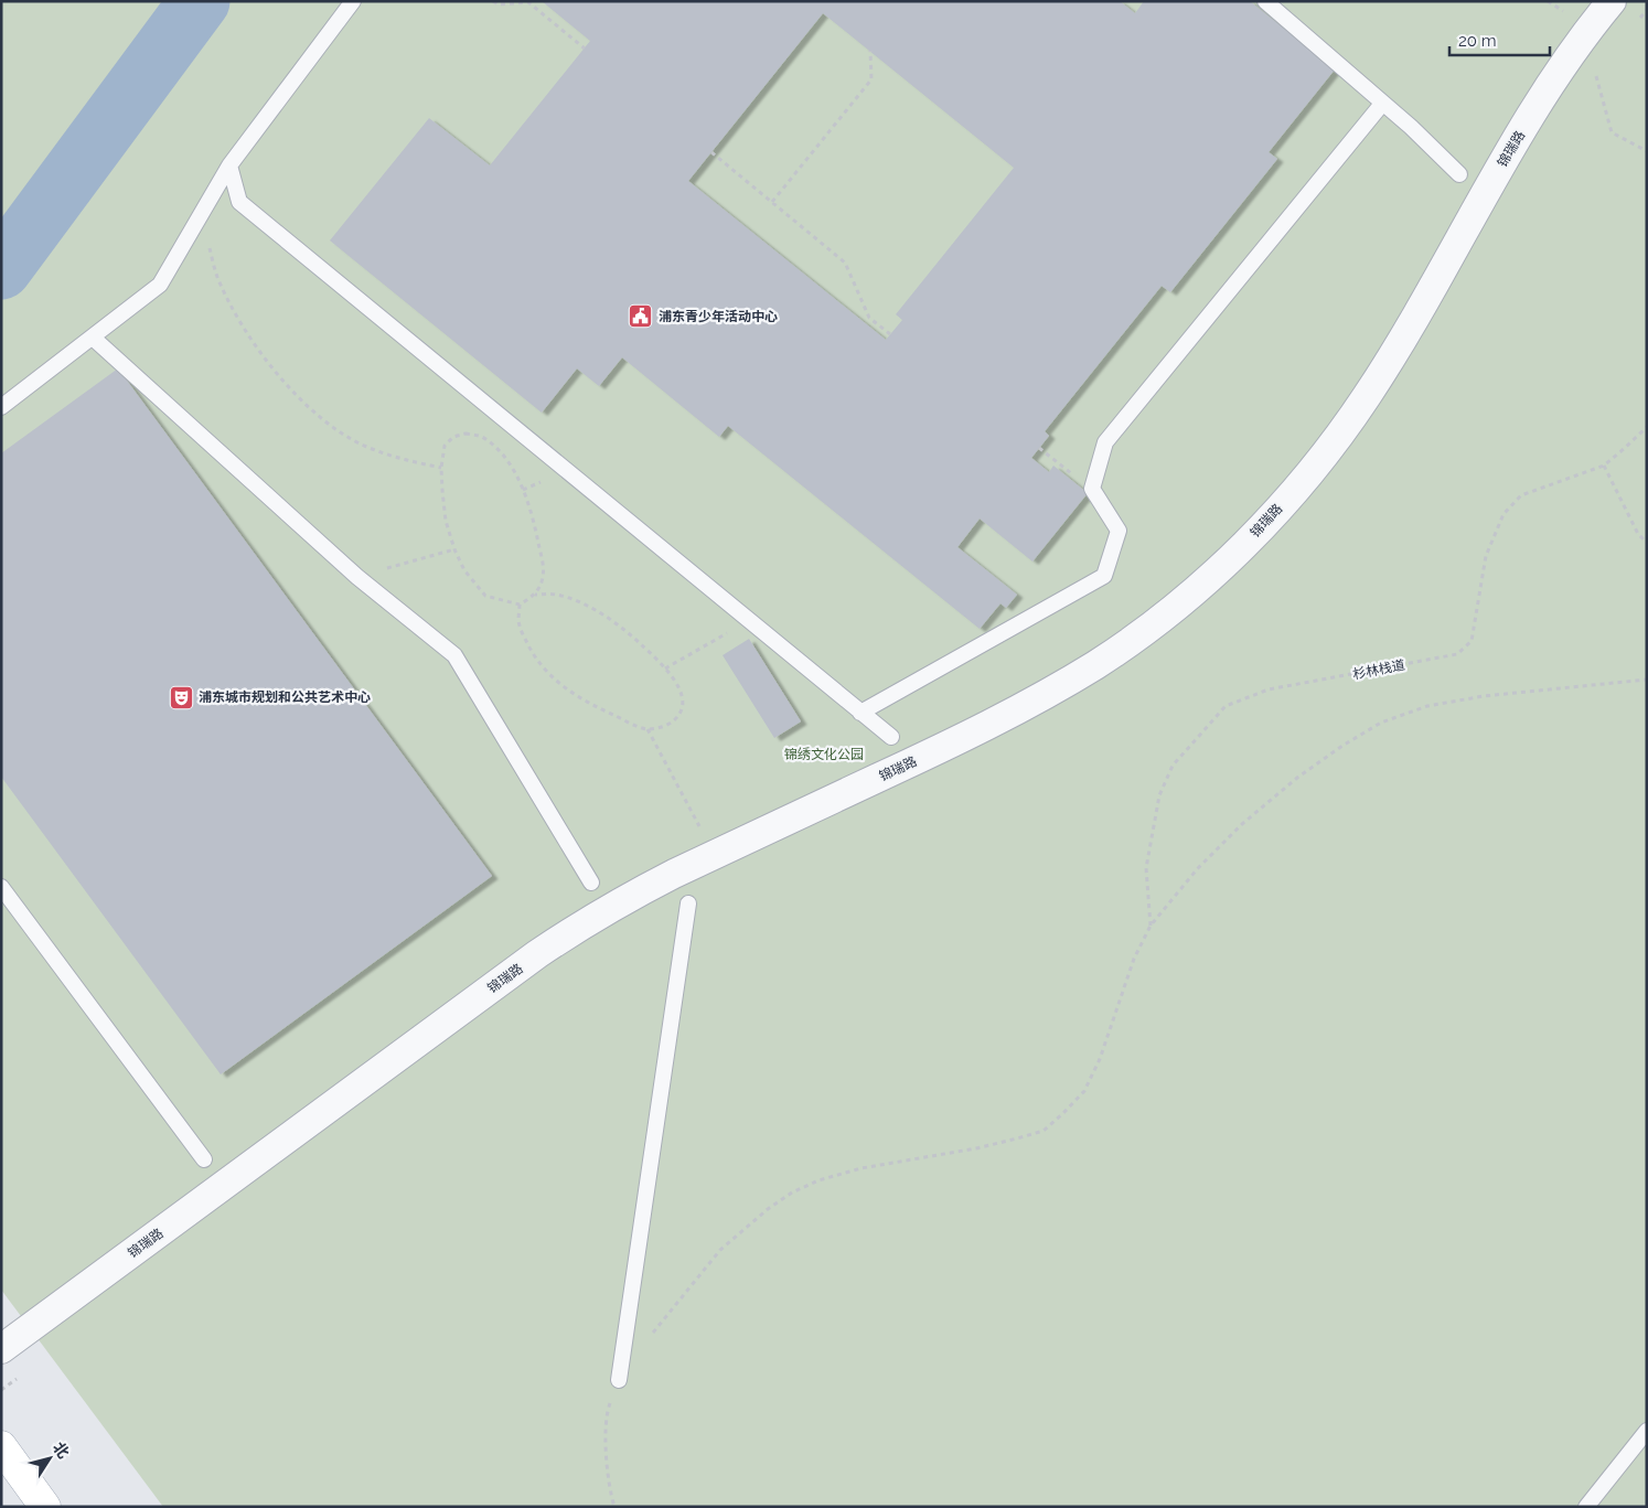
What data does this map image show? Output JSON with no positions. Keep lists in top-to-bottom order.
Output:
{
  "streets": {
    "street": ["锦瑞路"],
    "path": ["杉林栈道"]
  },
  "parks": ["锦绣文化公园"],
  "places": {
    "public building": ["浦东青少年活动中心"],
    "theatre": ["浦东城市规划和公共艺术中心"]
  },
  "scale_bar": "20 m",
  "north": "top right"
}
